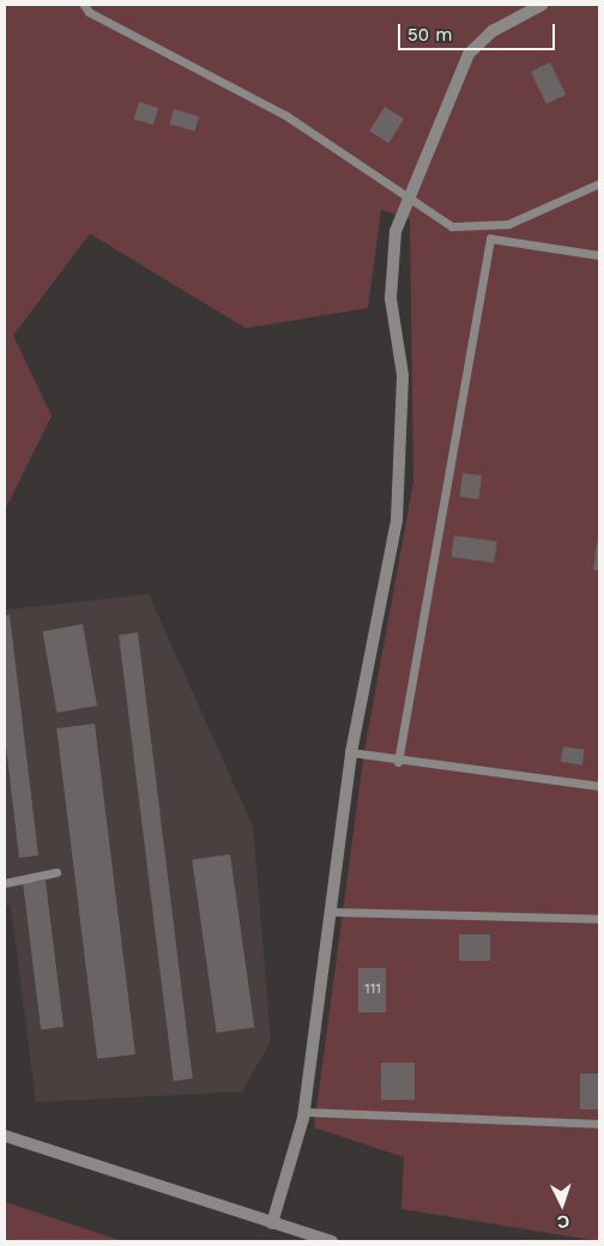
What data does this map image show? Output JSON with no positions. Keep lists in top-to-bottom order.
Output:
{
  "house_numbers": ["111"],
  "scale_bar": "50 m",
  "north": "bottom"
}
